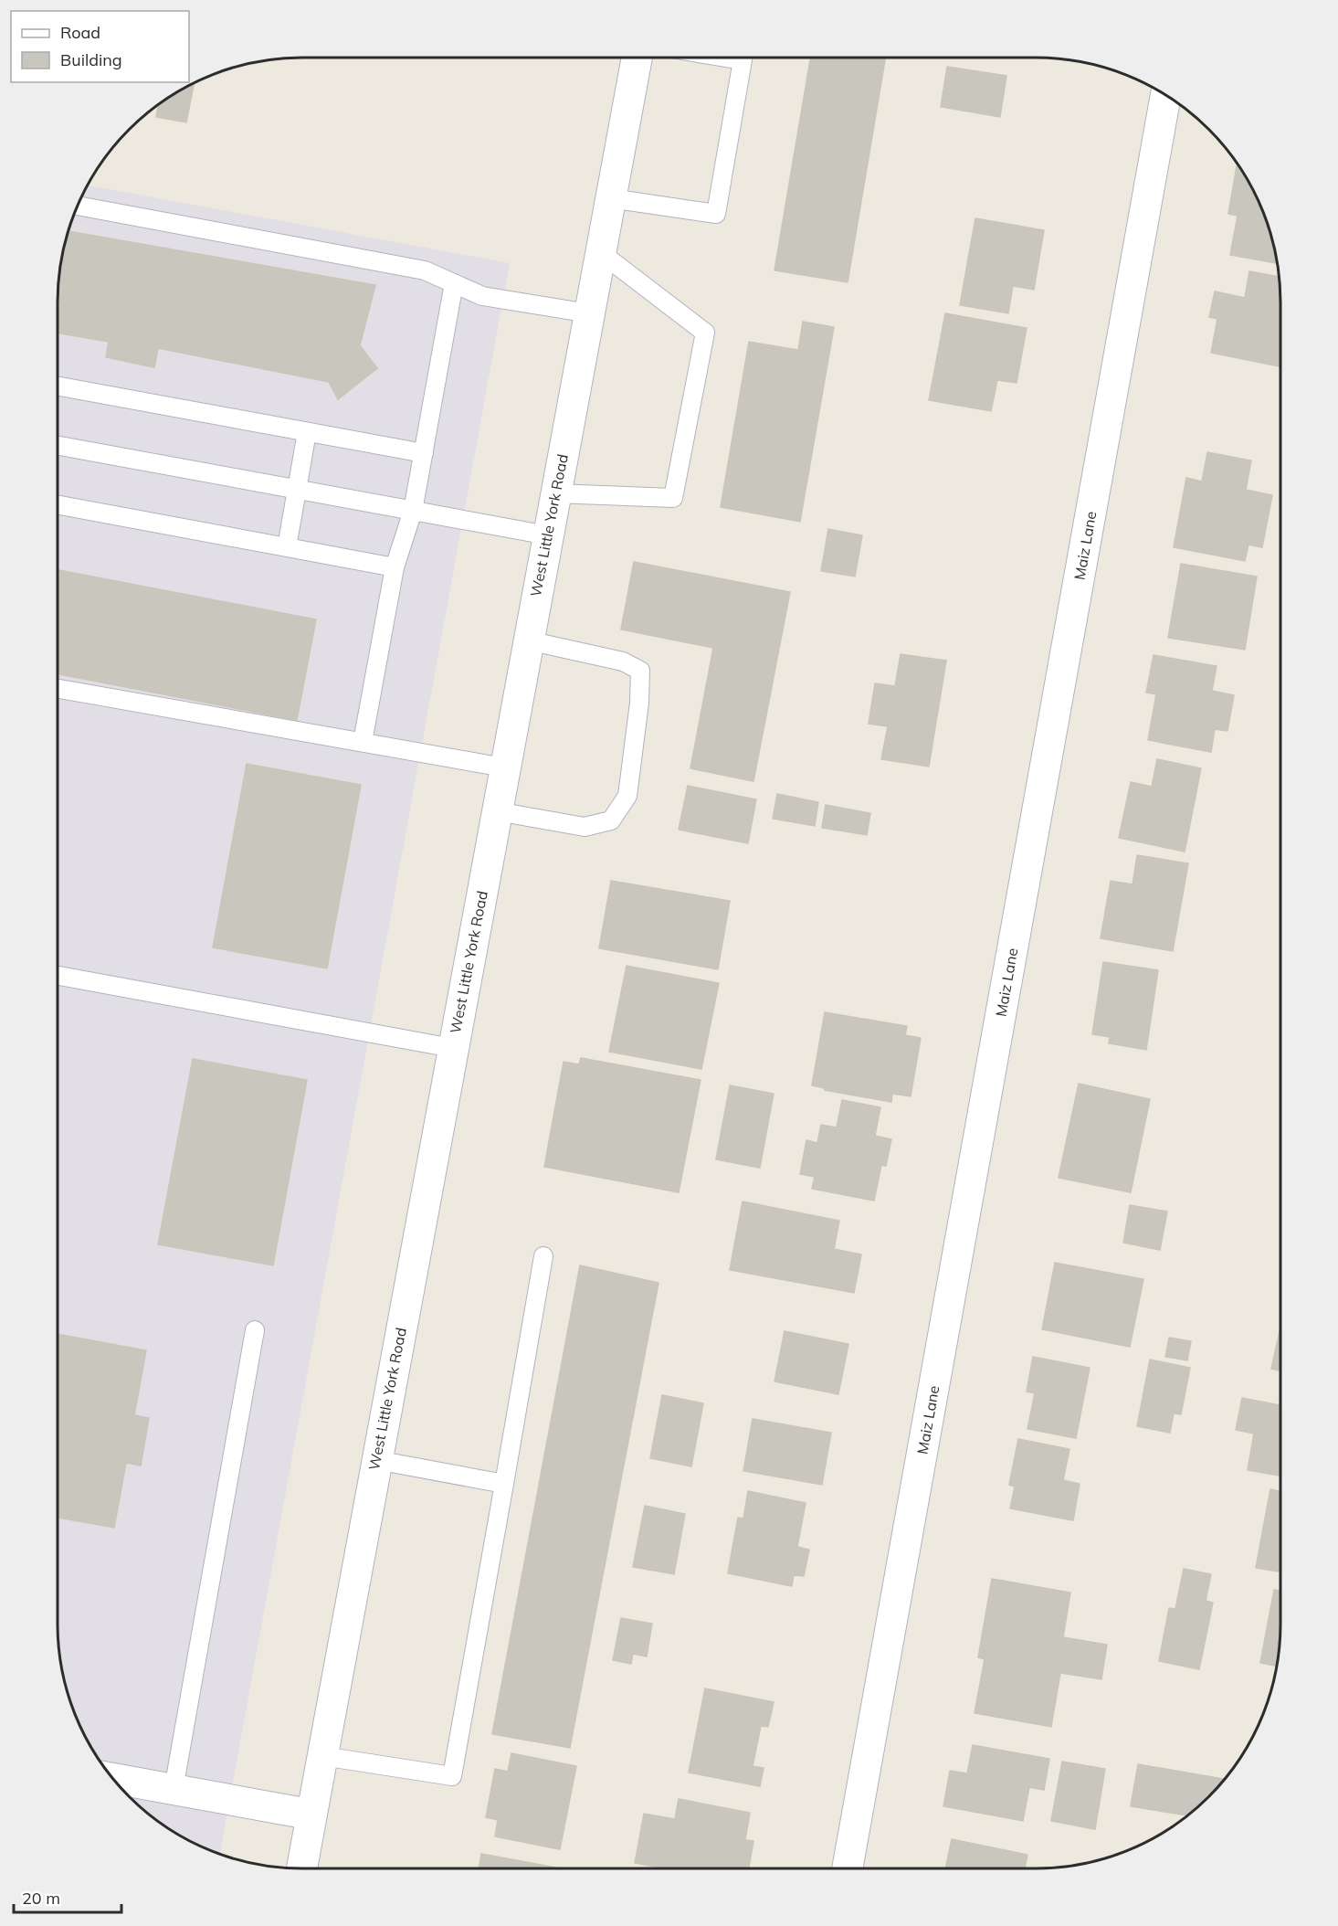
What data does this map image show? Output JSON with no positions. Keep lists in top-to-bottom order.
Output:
{
  "streets": {
    "street": ["West Little York Road", "Maiz Lane"]
  },
  "legend": ["Road", "Building"],
  "scale_bar": "20 m"
}
